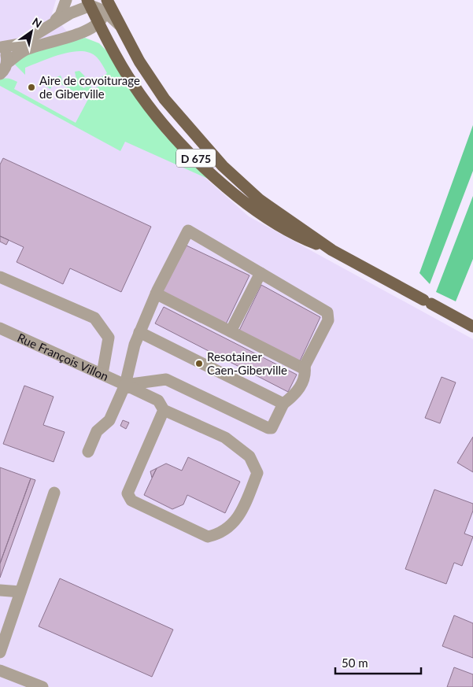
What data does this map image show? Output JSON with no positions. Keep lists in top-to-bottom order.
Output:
{
  "streets": {
    "main road": ["D 675"],
    "street": ["Rue François Villon"]
  },
  "places": ["Aire de covoiturage de Giberville", "Resotainer Caen-Giberville"],
  "scale_bar": "50 m",
  "north": "top right"
}
